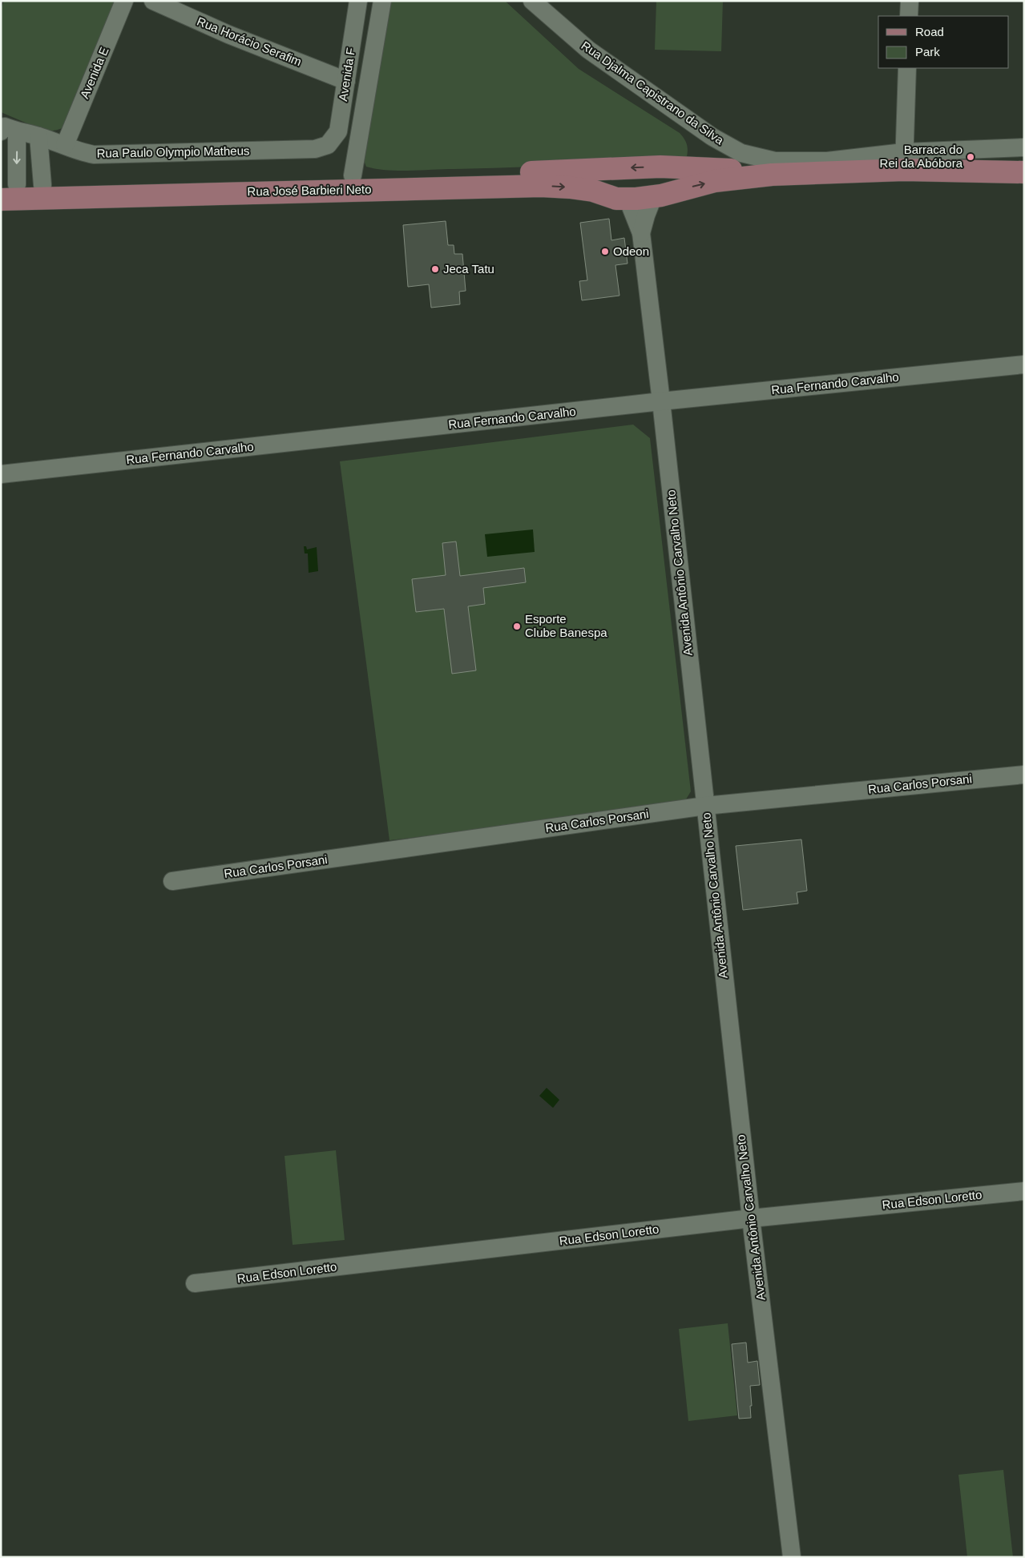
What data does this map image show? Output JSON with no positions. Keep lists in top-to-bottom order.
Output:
{
  "streets": {
    "main road": ["Rua José Barbieri Neto"],
    "street": [
      "Rua Horácio Serafim",
      "Avenida E",
      "Avenida F",
      "Rua Djalma Capistrano da Silva",
      "Rua Paulo Olympio Matheus",
      "Rua Fernando Carvalho",
      "Avenida Antônio Carvalho Neto",
      "Rua Carlos Porsani",
      "Rua Edson Loretto"
    ]
  },
  "crossings": [
    ["Rua Horácio Serafim", "Avenida F"],
    ["Avenida E", "Rua Paulo Olympio Matheus"],
    ["Avenida F", "Rua Paulo Olympio Matheus"],
    ["Rua Fernando Carvalho", "Avenida Antônio Carvalho Neto"],
    ["Avenida Antônio Carvalho Neto", "Rua Carlos Porsani"],
    ["Avenida Antônio Carvalho Neto", "Rua Edson Loretto"]
  ],
  "places": [
    "Barraca do Rei da Abóbora",
    "Odeon",
    "Jeca Tatu",
    "Esporte Clube Banespa"
  ],
  "legend": ["Road", "Park"]
}
